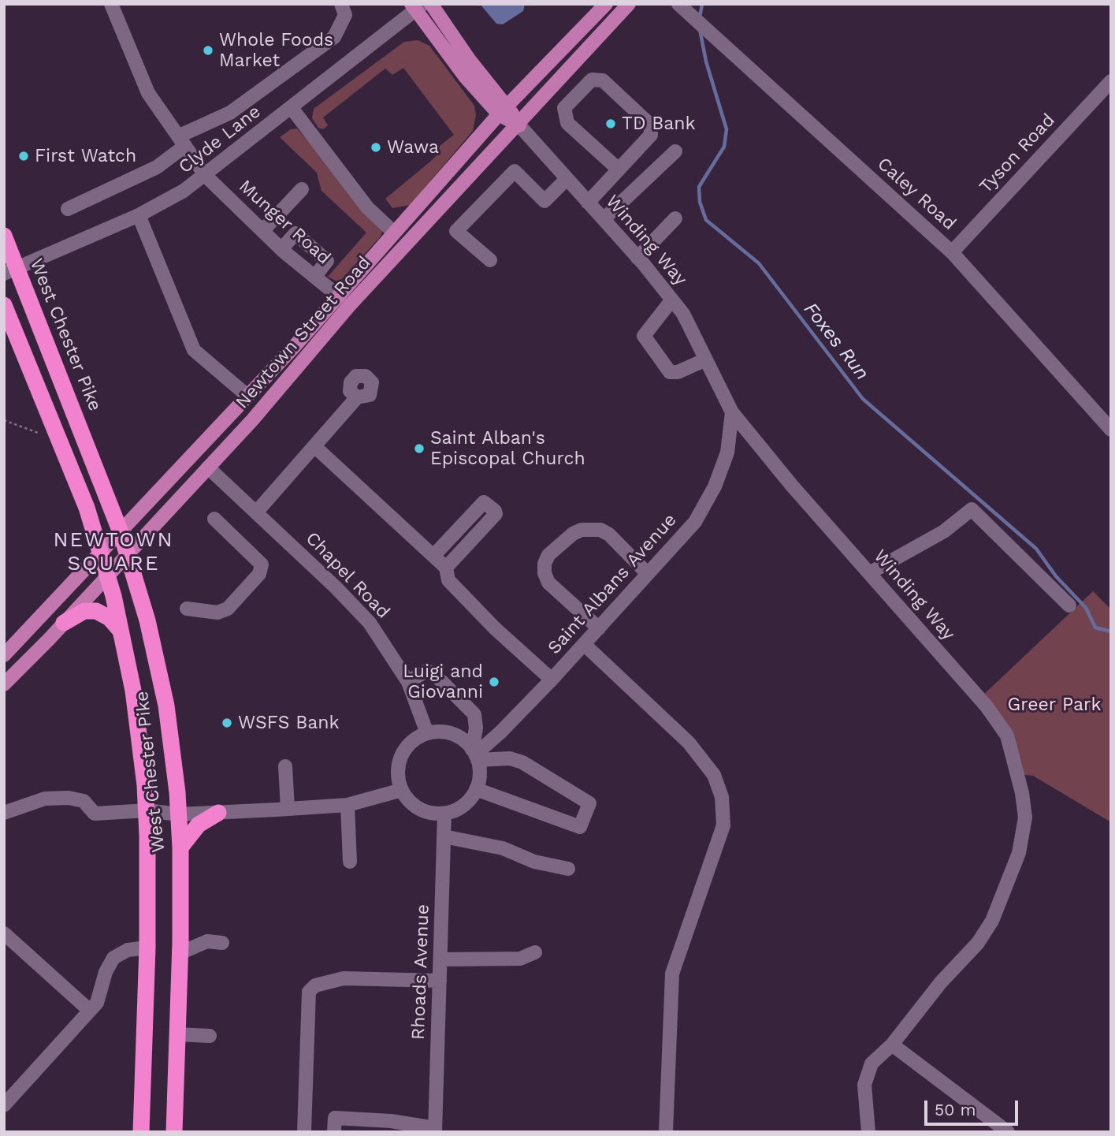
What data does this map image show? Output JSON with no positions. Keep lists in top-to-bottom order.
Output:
{
  "streets": {
    "highway": ["West Chester Pike"],
    "main road": ["Winding Way", "Newtown Street Road"],
    "street": [
      "Clyde Lane",
      "Tyson Road",
      "Caley Road",
      "Munger Road",
      "Chapel Road",
      "Saint Albans Avenue",
      "Rhoads Avenue"
    ]
  },
  "crossings": [
    ["Clyde Lane", "Munger Road"],
    ["Clyde Lane", "Winding Way"],
    ["Clyde Lane", "West Chester Pike"],
    ["Tyson Road", "Caley Road"],
    ["Munger Road", "Newtown Street Road"],
    ["Winding Way", "Newtown Street Road"],
    ["Winding Way", "Saint Albans Avenue"],
    ["Newtown Street Road", "West Chester Pike"],
    ["Newtown Street Road", "Chapel Road"],
    ["Chapel Road", "Saint Albans Avenue"],
    ["Chapel Road", "Rhoads Avenue"],
    ["Saint Albans Avenue", "Rhoads Avenue"]
  ],
  "districts": ["NEWTOWN SQUARE"],
  "water": ["Foxes Run"],
  "parks": ["Greer Park"],
  "places": [
    "Whole Foods Market",
    "TD Bank",
    "Wawa",
    "First Watch",
    "Saint Alban's Episcopal Church",
    "Luigi and Giovanni",
    "WSFS Bank"
  ],
  "scale_bar": "50 m"
}
